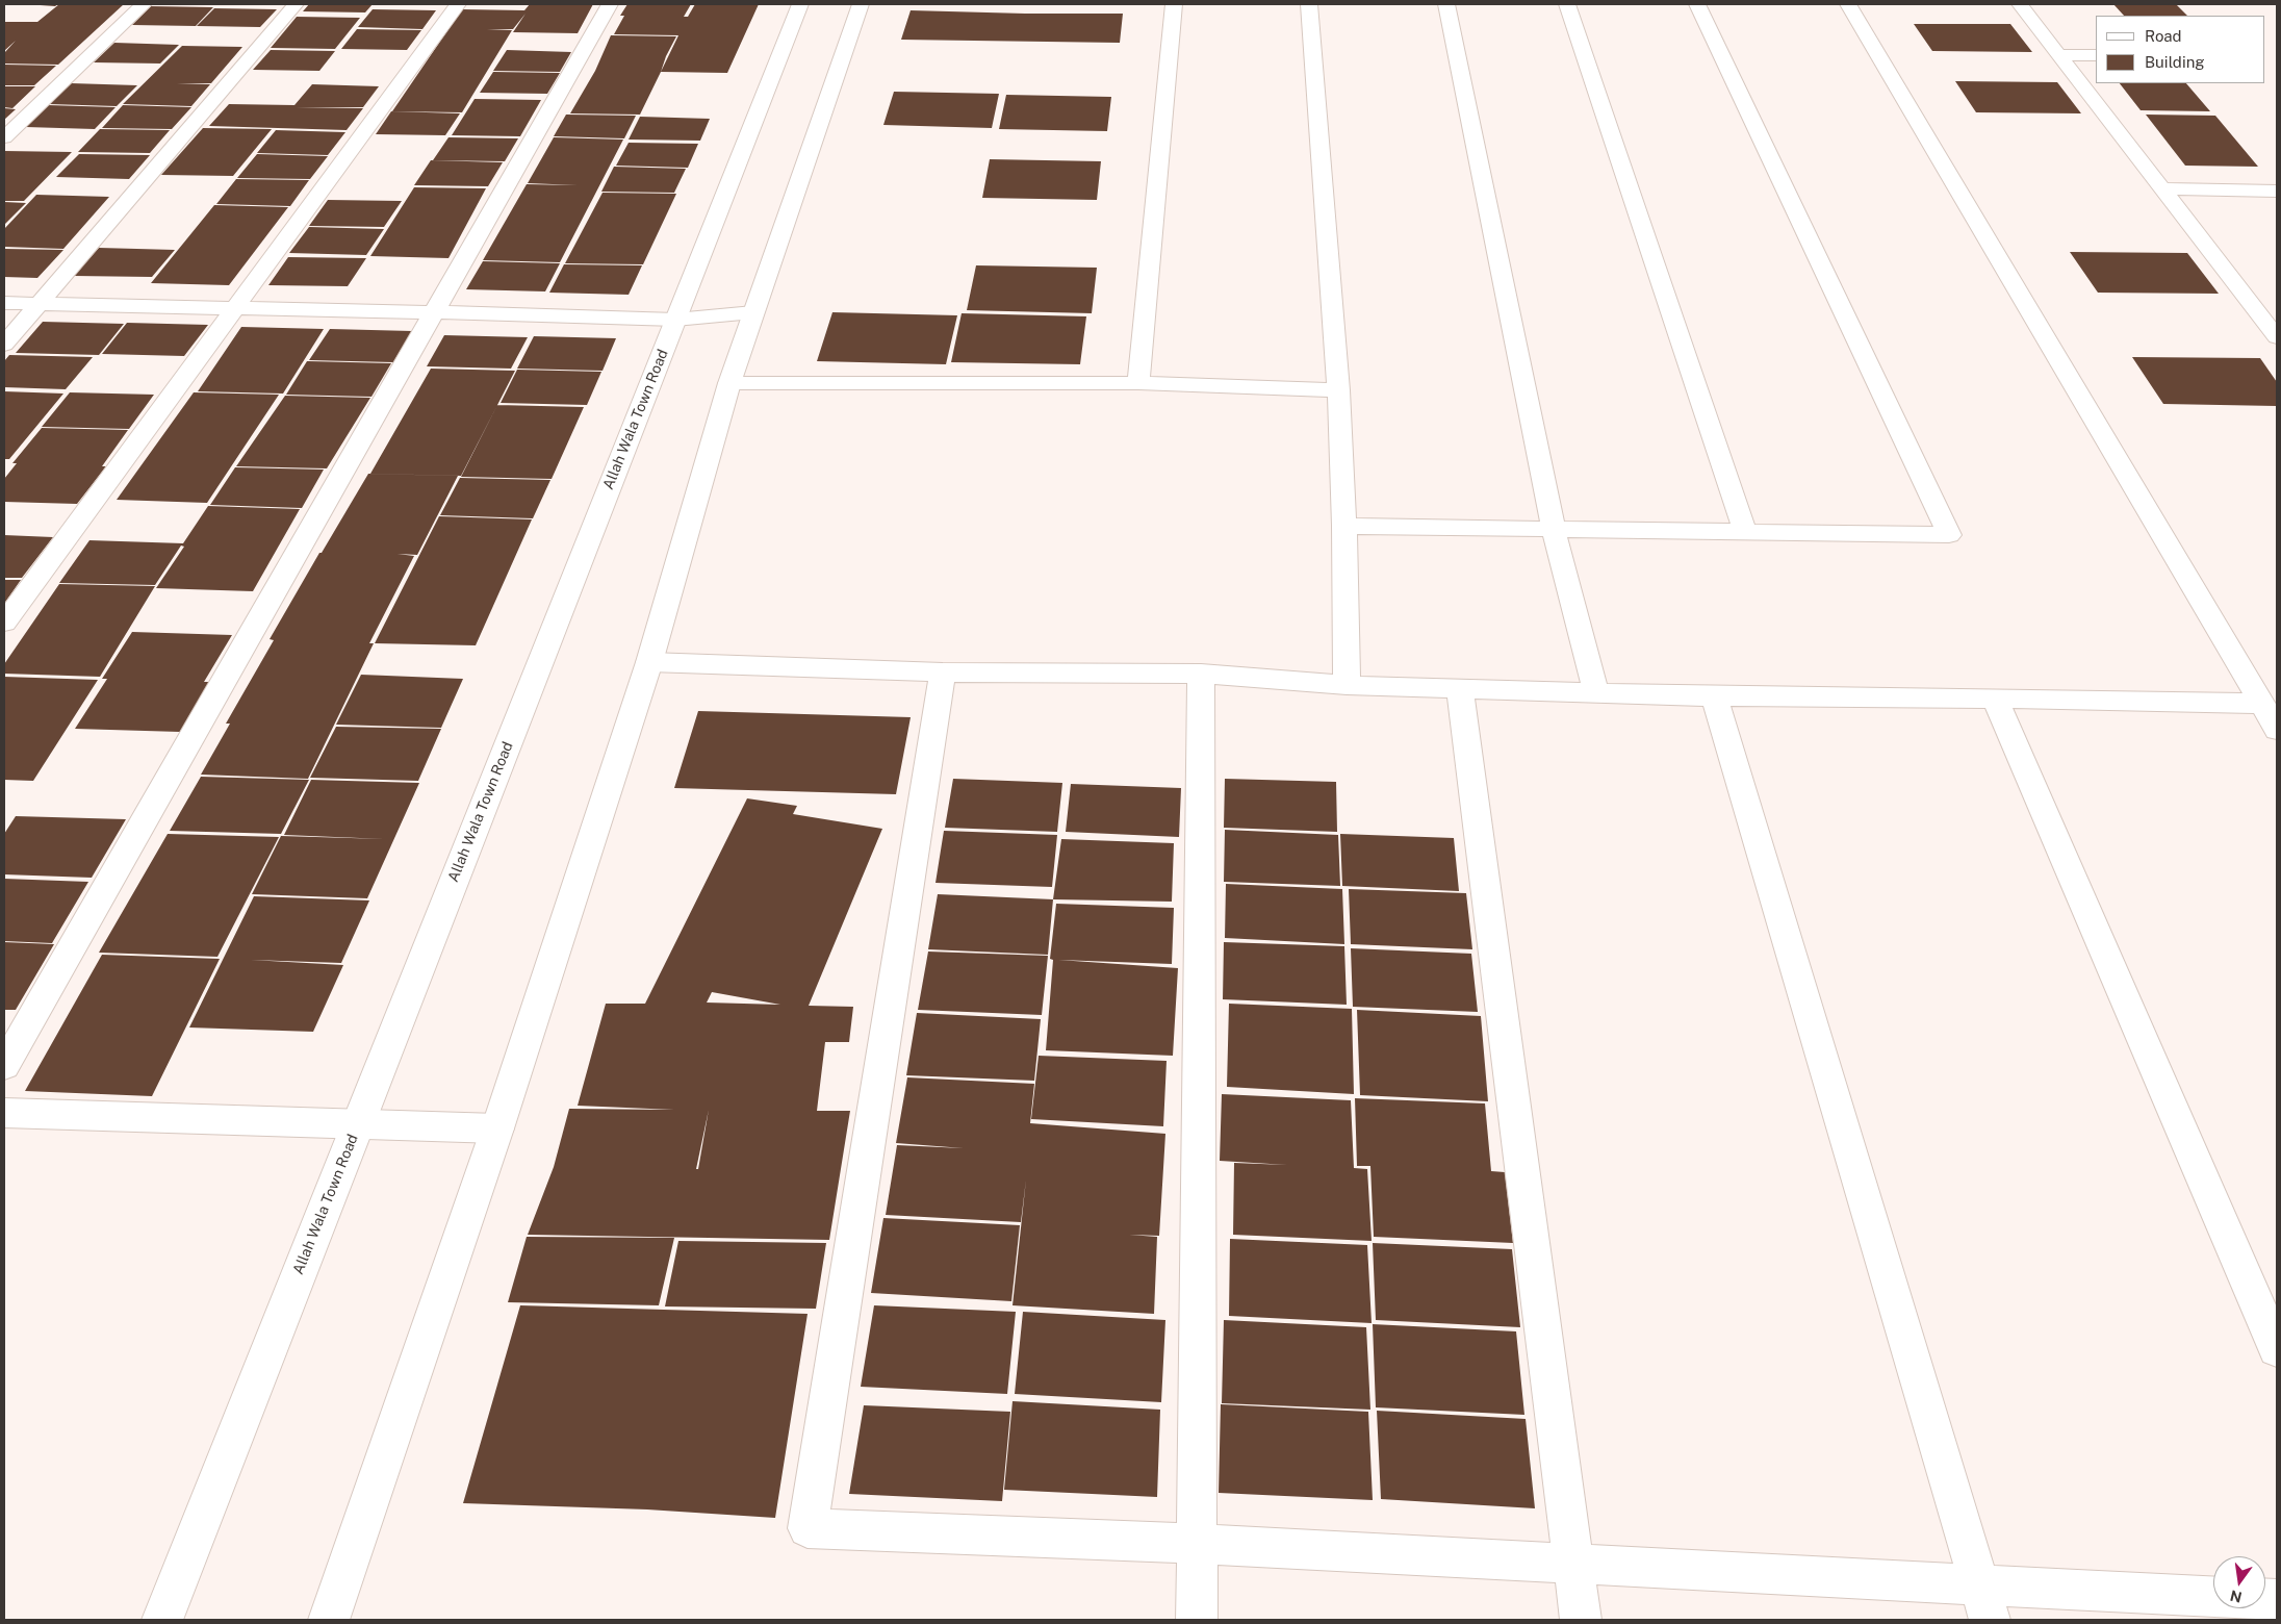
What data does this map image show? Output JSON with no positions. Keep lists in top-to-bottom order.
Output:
{
  "streets": {
    "street": ["Allah Wala Town Road"]
  },
  "legend": ["Road", "Building"],
  "north": "bottom"
}
